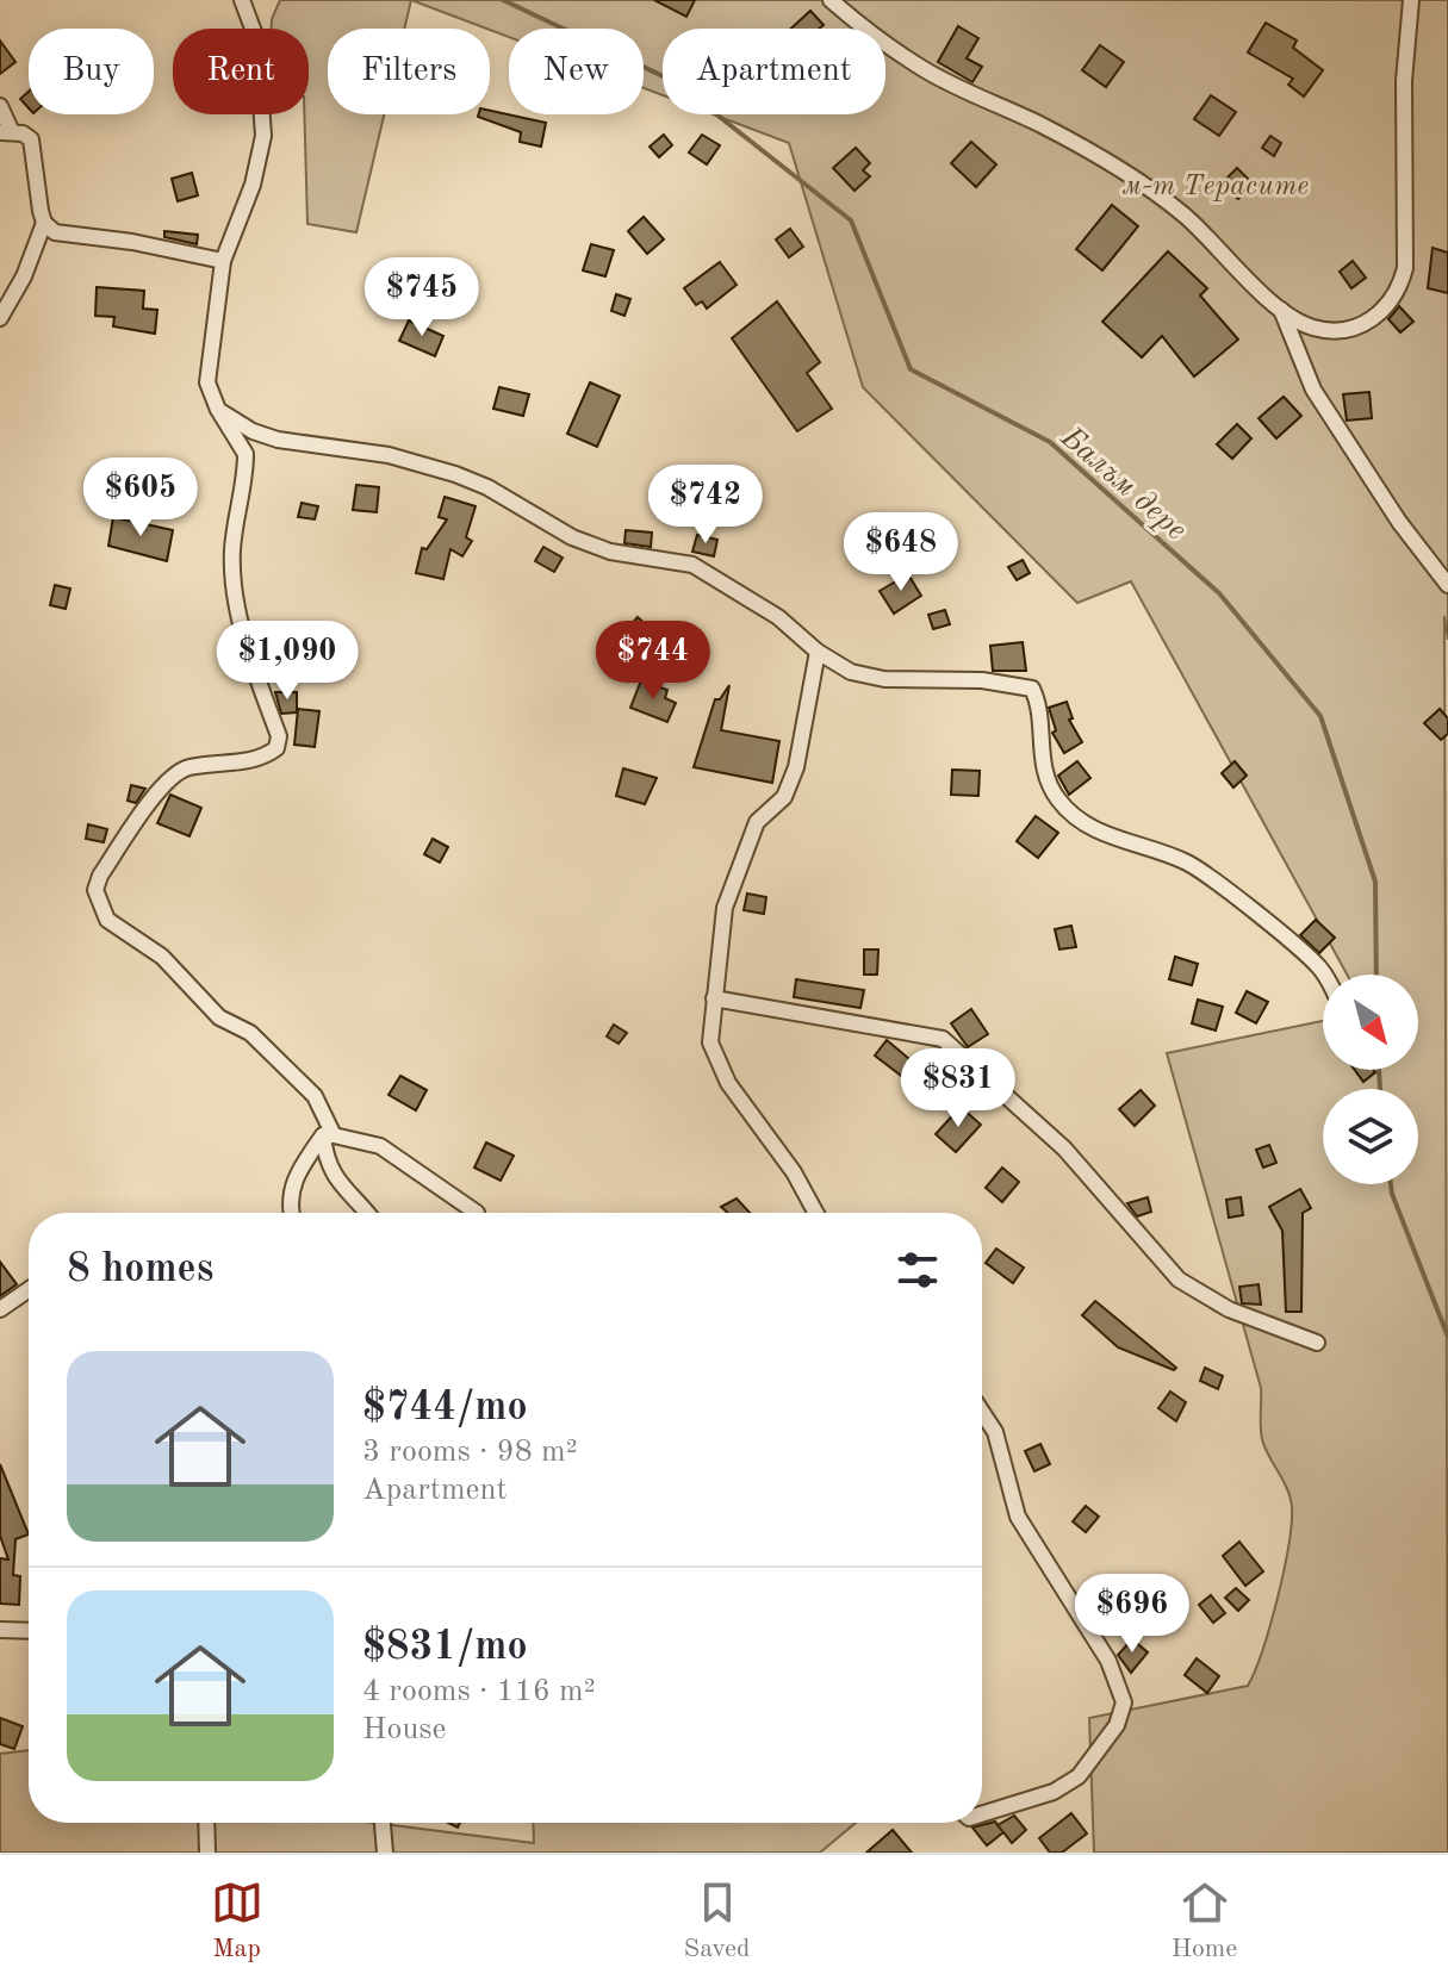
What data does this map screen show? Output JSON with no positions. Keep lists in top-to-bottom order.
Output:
{
  "water": ["Балъм дере"],
  "parks": ["м-т Терасите"],
  "north": "bottom right",
  "page": {
    "chip": [
      "Buy",
      "Rent",
      "Filters",
      "New",
      "Apartment"
    ],
    "price": [
      "$745",
      "$605",
      "$742",
      "$648",
      "$1,090",
      "$744",
      "$831",
      "$696"
    ],
    "heading": "8 homes",
    "list": [
      {
        "name": "$744/mo",
        "note": "3 rooms · 98 m² · Apartment"
      },
      {
        "name": "$831/mo",
        "note": "4 rooms · 116 m² · House"
      }
    ],
    "tabs": ["Map", "Saved", "Home"]
  }
}
